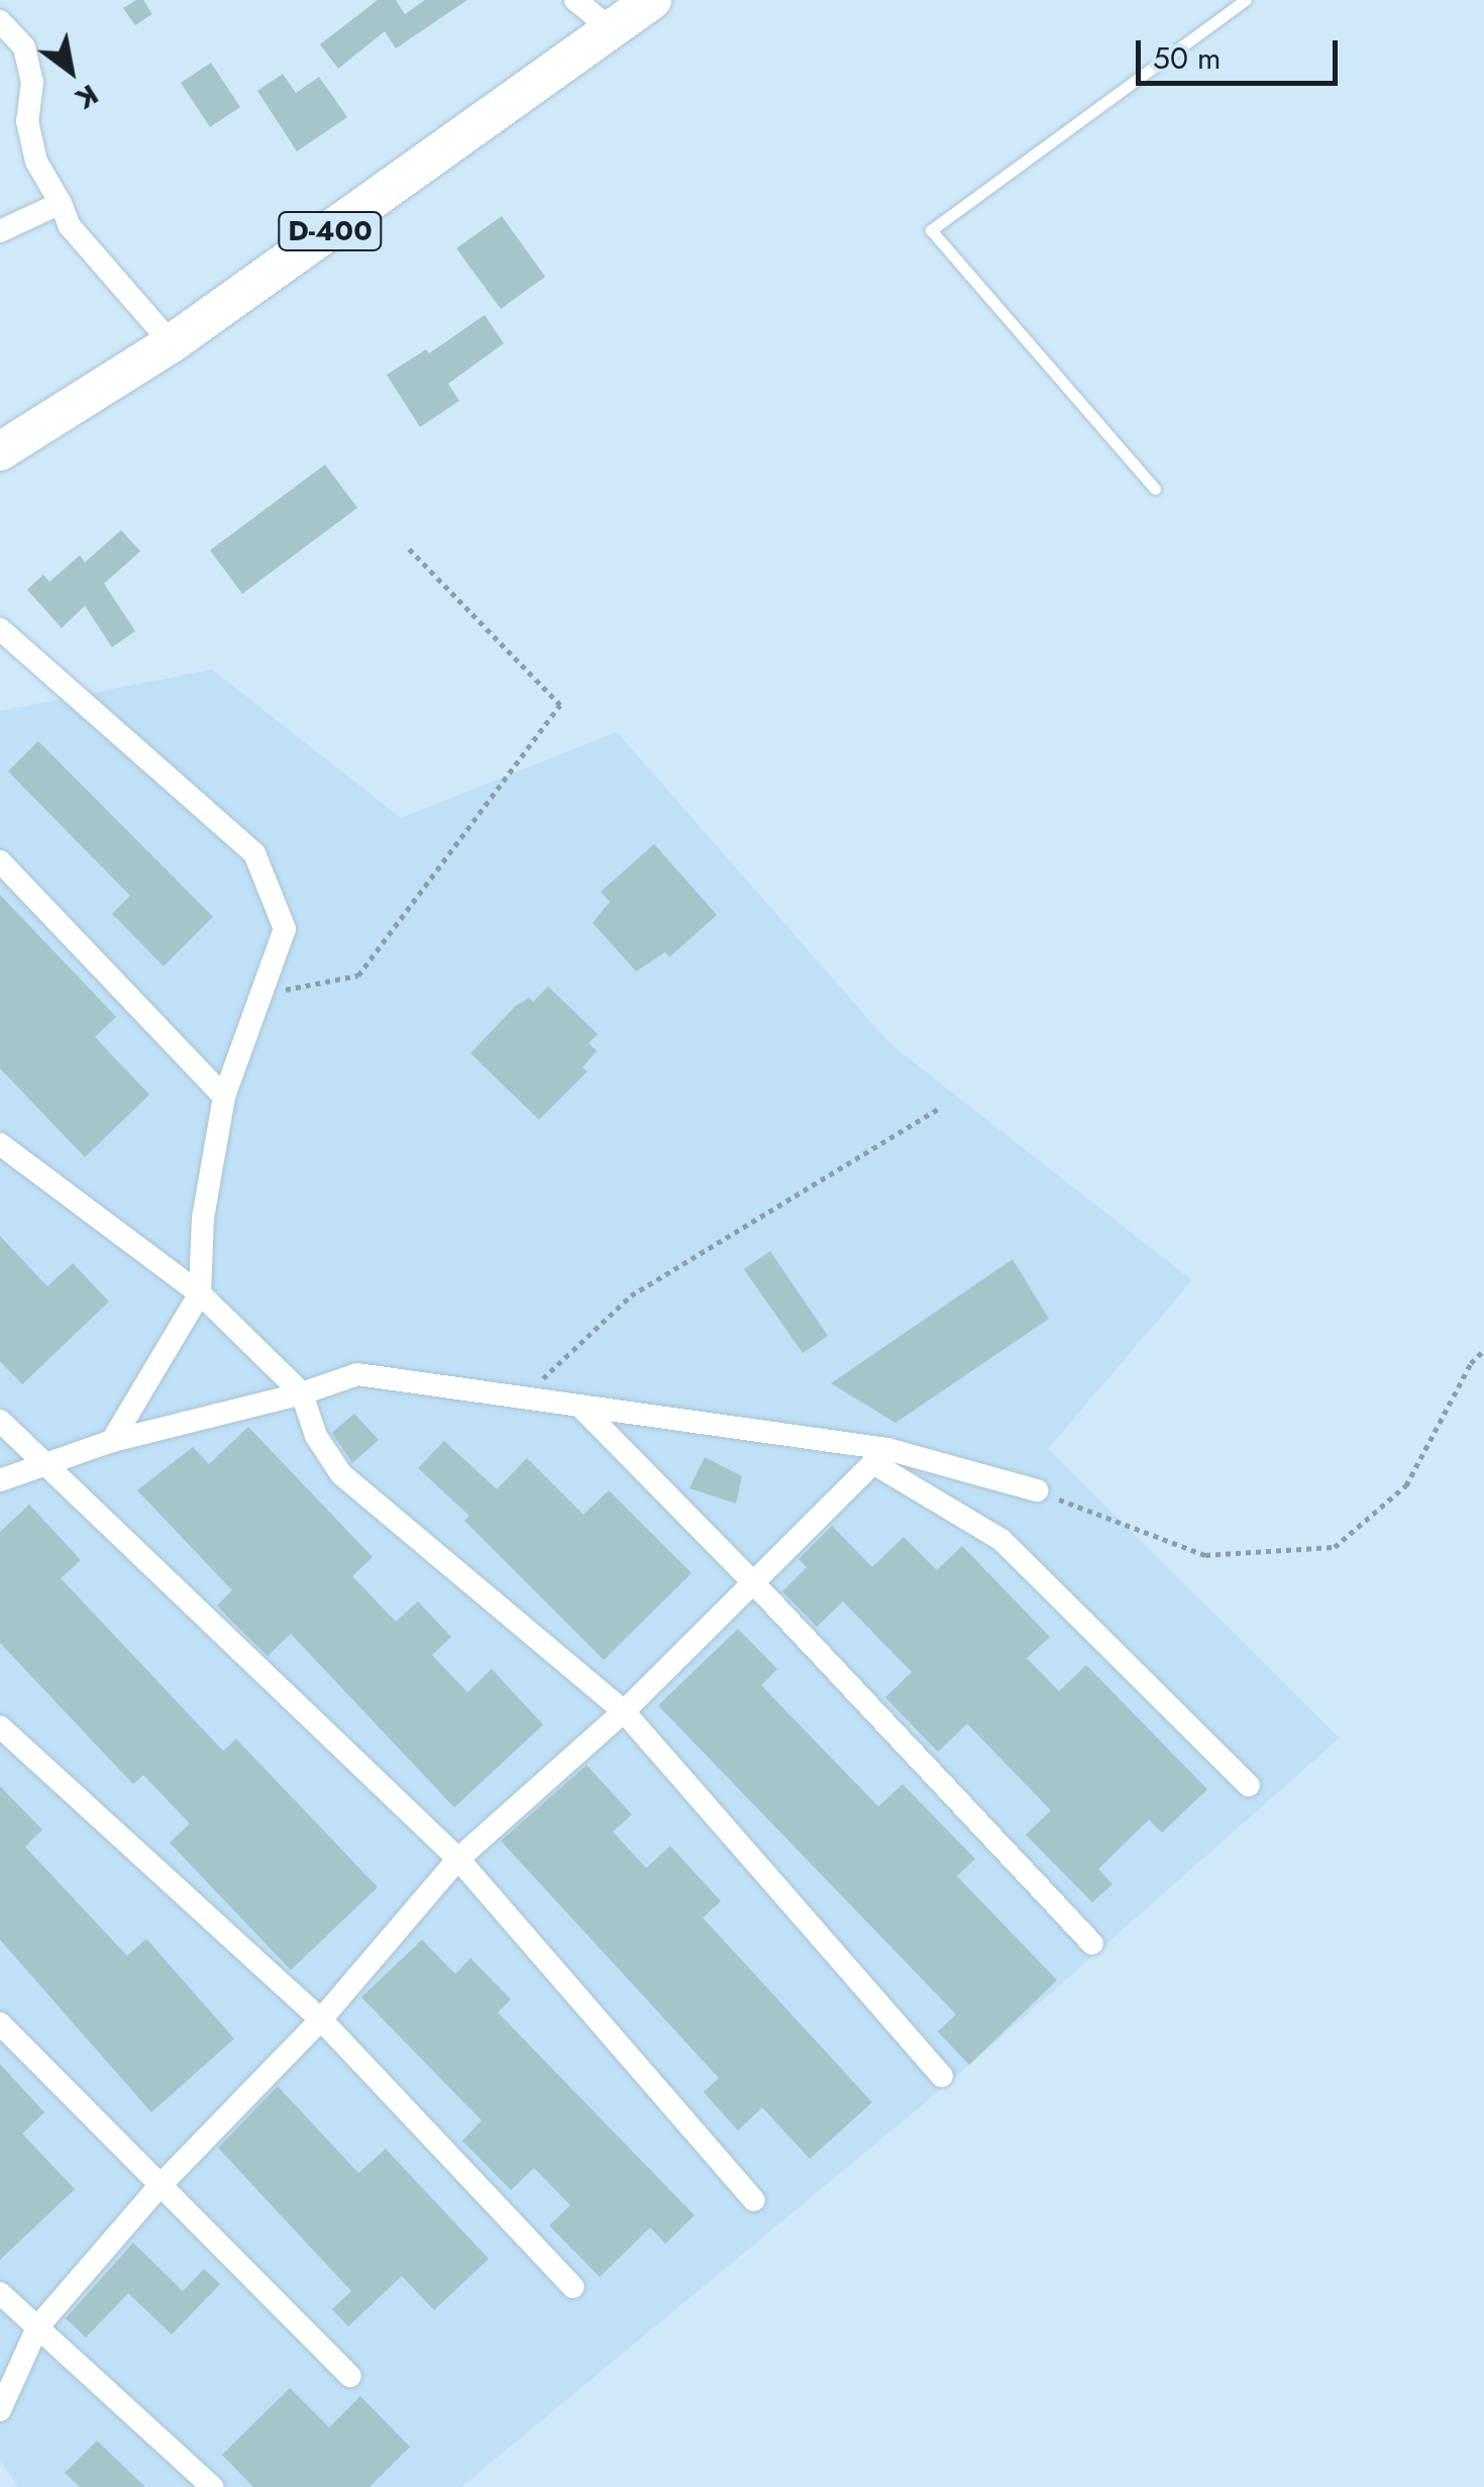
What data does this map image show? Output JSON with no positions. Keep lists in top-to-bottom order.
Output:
{
  "streets": {
    "main road": ["D-400"]
  },
  "scale_bar": "50 m",
  "north": "bottom right"
}
